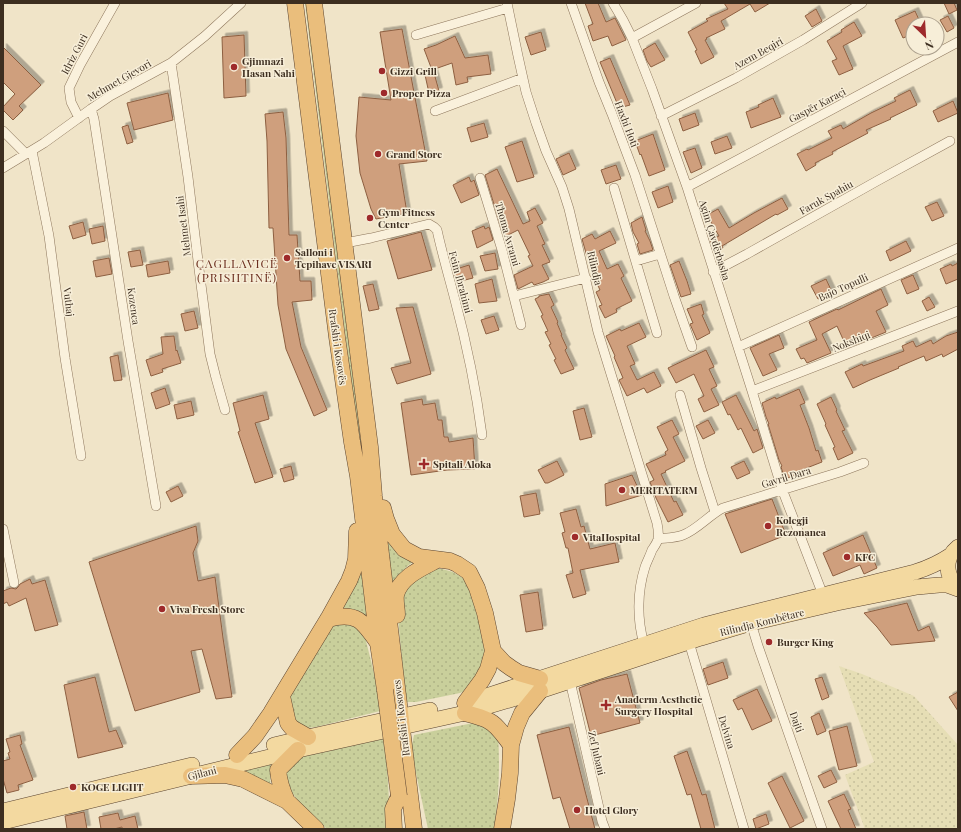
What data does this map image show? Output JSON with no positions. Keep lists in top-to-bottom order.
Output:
{
  "streets": {
    "highway": ["Rrafshi i Kosovës", "Rrafshi i Kosoves"],
    "main road": ["Rilindja Kombëtare", "Gjilani"],
    "street": [
      "Azem Beqiri",
      "Idriz Guri",
      "Mehmet Gjevori",
      "Gaspër Karaçi",
      "Haxhi Hoti",
      "Faruk Spahiu",
      "Mehmet Isahi",
      "Thoma Avrami",
      "Agim Çavdërbasha",
      "Rilindja",
      "Feim Ibrahimi",
      "Bajo Topulli",
      "Vuthaj",
      "Kozenca",
      "Nokshiqi",
      "Gavril Dara",
      "Dajti",
      "Delvina",
      "Zef Jubani"
    ]
  },
  "crossings": [
    ["Azem Beqiri", "Agim Çavdërbasha"],
    ["Idriz Guri", "Mehmet Gjevori"],
    ["Mehmet Gjevori", "Mehmet Isahi"],
    ["Mehmet Gjevori", "Vuthaj"],
    ["Mehmet Gjevori", "Kozenca"],
    ["Gaspër Karaçi", "Agim Çavdërbasha"],
    ["Faruk Spahiu", "Agim Çavdërbasha"],
    ["Agim Çavdërbasha", "Bajo Topulli"],
    ["Agim Çavdërbasha", "Nokshiqi"],
    ["Agim Çavdërbasha", "Gavril Dara"],
    ["Agim Çavdërbasha", "Rilindja Kombëtare"],
    ["Rilindja", "Gavril Dara"],
    ["Feim Ibrahimi", "Rrafshi i Kosovës"],
    ["Rrafshi i Kosovës", "Rrafshi i Kosoves"],
    ["Rilindja Kombëtare", "Dajti"],
    ["Rilindja Kombëtare", "Delvina"],
    ["Rilindja Kombëtare", "Zef Jubani"],
    ["Rrafshi i Kosoves", "Gjilani"]
  ],
  "districts": ["ÇAGLLAVICË (PRISHTINË)"],
  "places": {
    "other": [
      "Gjimnazi Hasan Nahi",
      "Gizzi Grill",
      "Proper Pizza",
      "Grand Store",
      "Gym Fitness Center",
      "Salloni i Tepihave VISARI",
      "MERITATERM",
      "Kolegji Rezonanca",
      "VitaHospital",
      "KFC",
      "Viva Fresh Store",
      "Burger King",
      "KOGE LIGHT",
      "Hotel Glory"
    ],
    "health": ["Spitali Aloka", "Anaderm Aesthetic Surgery Hospital"]
  },
  "north": "bottom right"
}
